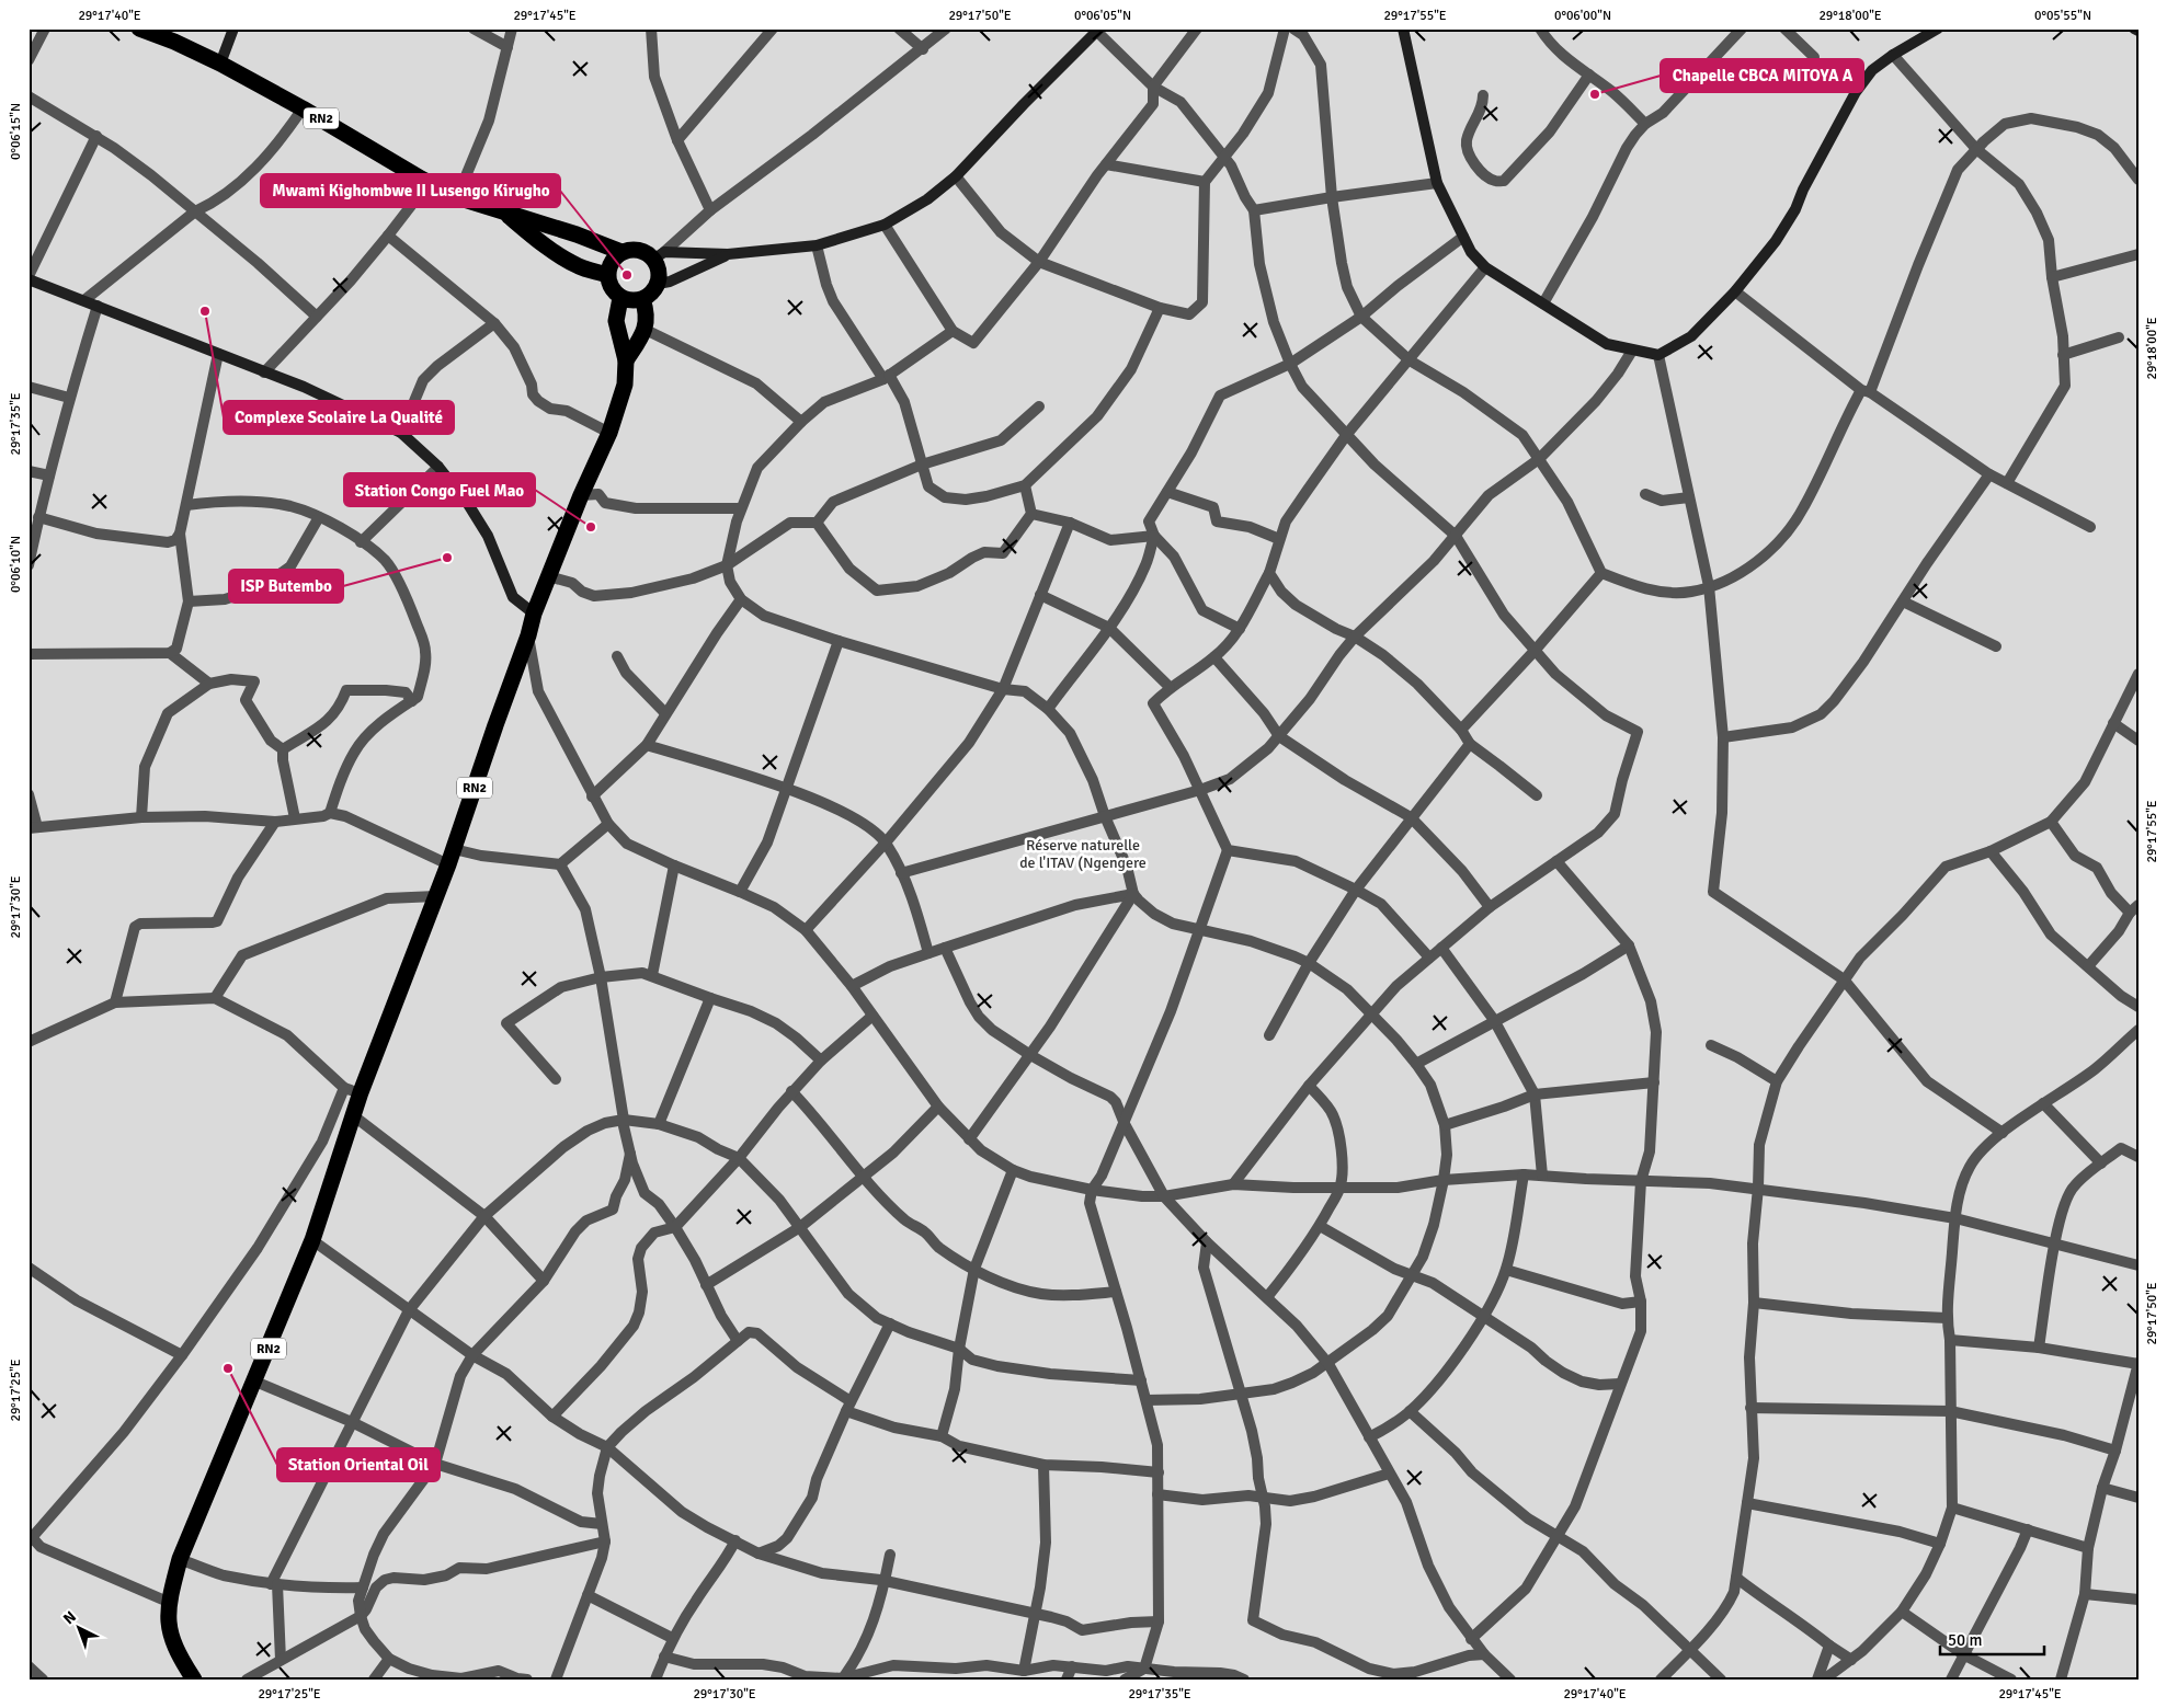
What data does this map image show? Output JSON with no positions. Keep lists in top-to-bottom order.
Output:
{
  "streets": {
    "highway": ["RN2"]
  },
  "parks": ["Réserve naturelle de l'ITAV (Ngengere"],
  "places": [
    "Chapelle CBCA MITOYA A",
    "Mwami Kighombwe II Lusengo Kirugho",
    "Complexe Scolaire La Qualité",
    "Station Congo Fuel Mao",
    "ISP Butembo",
    "Station Oriental Oil"
  ],
  "scale_bar": "50 m",
  "north": "top left",
  "coordinates": [
    "29°17'40\"E",
    "29°17'45\"E",
    "29°17'50\"E",
    "0°06'05\"N",
    "29°17'55\"E",
    "0°06'00\"N",
    "29°18'00\"E",
    "0°05'55\"N",
    "0°06'15\"N",
    "29°17'35\"E",
    "0°06'10\"N",
    "29°17'30\"E",
    "29°17'25\"E"
  ]
}
